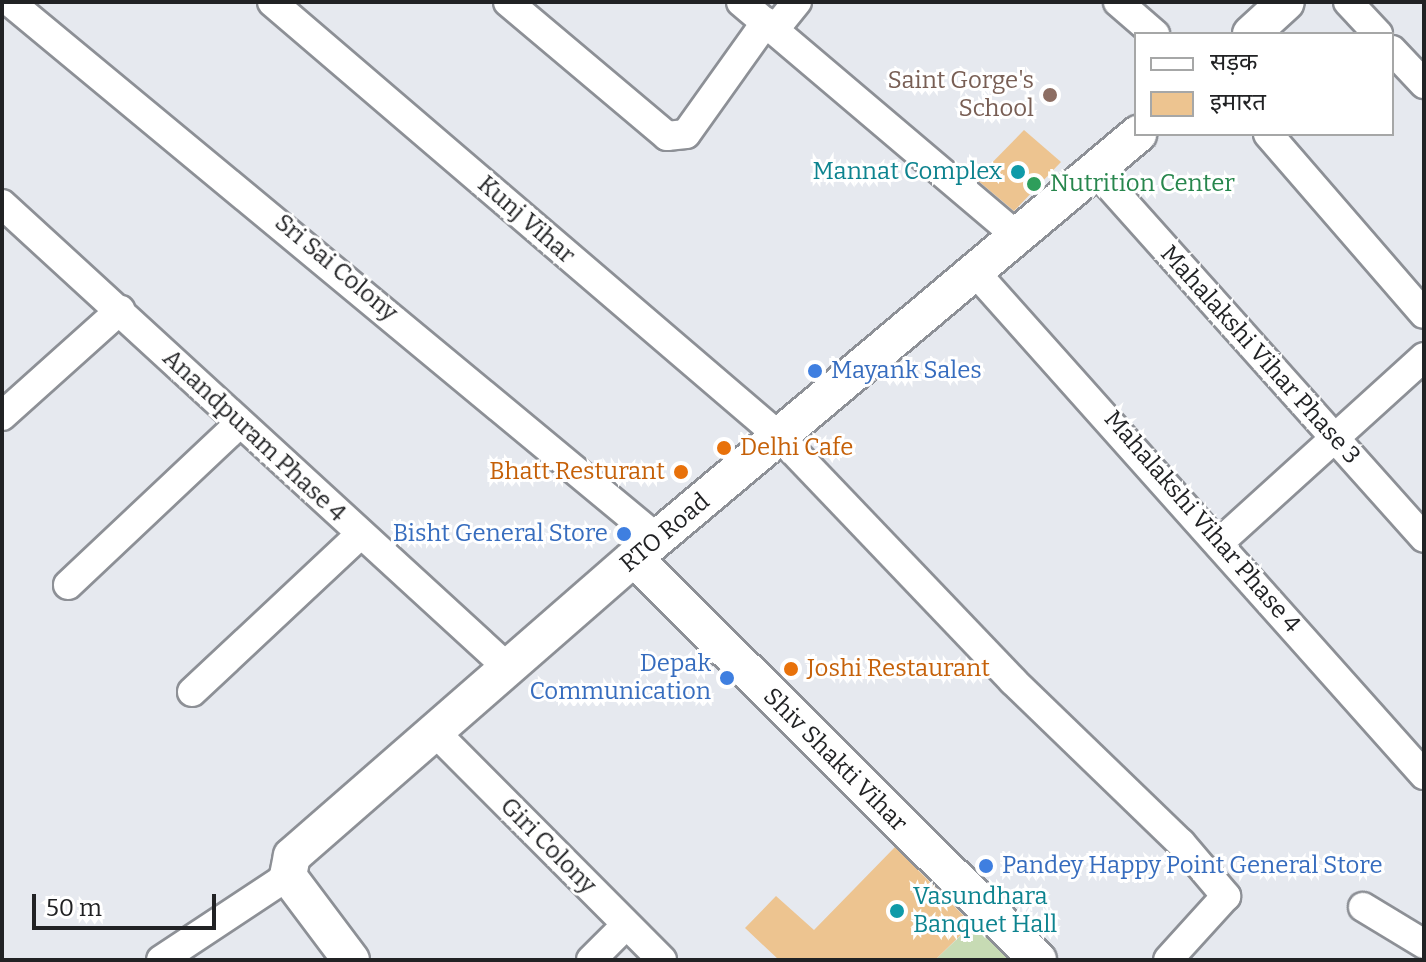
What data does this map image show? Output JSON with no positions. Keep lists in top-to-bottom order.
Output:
{
  "streets": {
    "street": [
      "Kunj Vihar",
      "Sri Sai Colony",
      "Mahalakshi Vihar Phase 3",
      "Anandpuram Phase 4",
      "Mahalakshi Vihar Phase 4",
      "RTO Road",
      "Shiv Shakti Vihar",
      "Giri Colony"
    ]
  },
  "crossings": [
    ["Kunj Vihar", "RTO Road"],
    ["Sri Sai Colony", "RTO Road"],
    ["Sri Sai Colony", "Shiv Shakti Vihar"],
    ["Mahalakshi Vihar Phase 3", "RTO Road"],
    ["Anandpuram Phase 4", "RTO Road"],
    ["Mahalakshi Vihar Phase 4", "RTO Road"],
    ["RTO Road", "Shiv Shakti Vihar"],
    ["RTO Road", "Giri Colony"]
  ],
  "places": [
    "Saint Gorge's School",
    "Mannat Complex",
    "Nutrition Center",
    "Mayank Sales",
    "Delhi Cafe",
    "Bhatt Resturant",
    "Bisht General Store",
    "Joshi Restaurant",
    "Depak Communication",
    "Pandey Happy Point General Store",
    "Vasundhara Banquet Hall"
  ],
  "legend": ["सड़क", "इमारत"],
  "scale_bar": "50 m"
}
